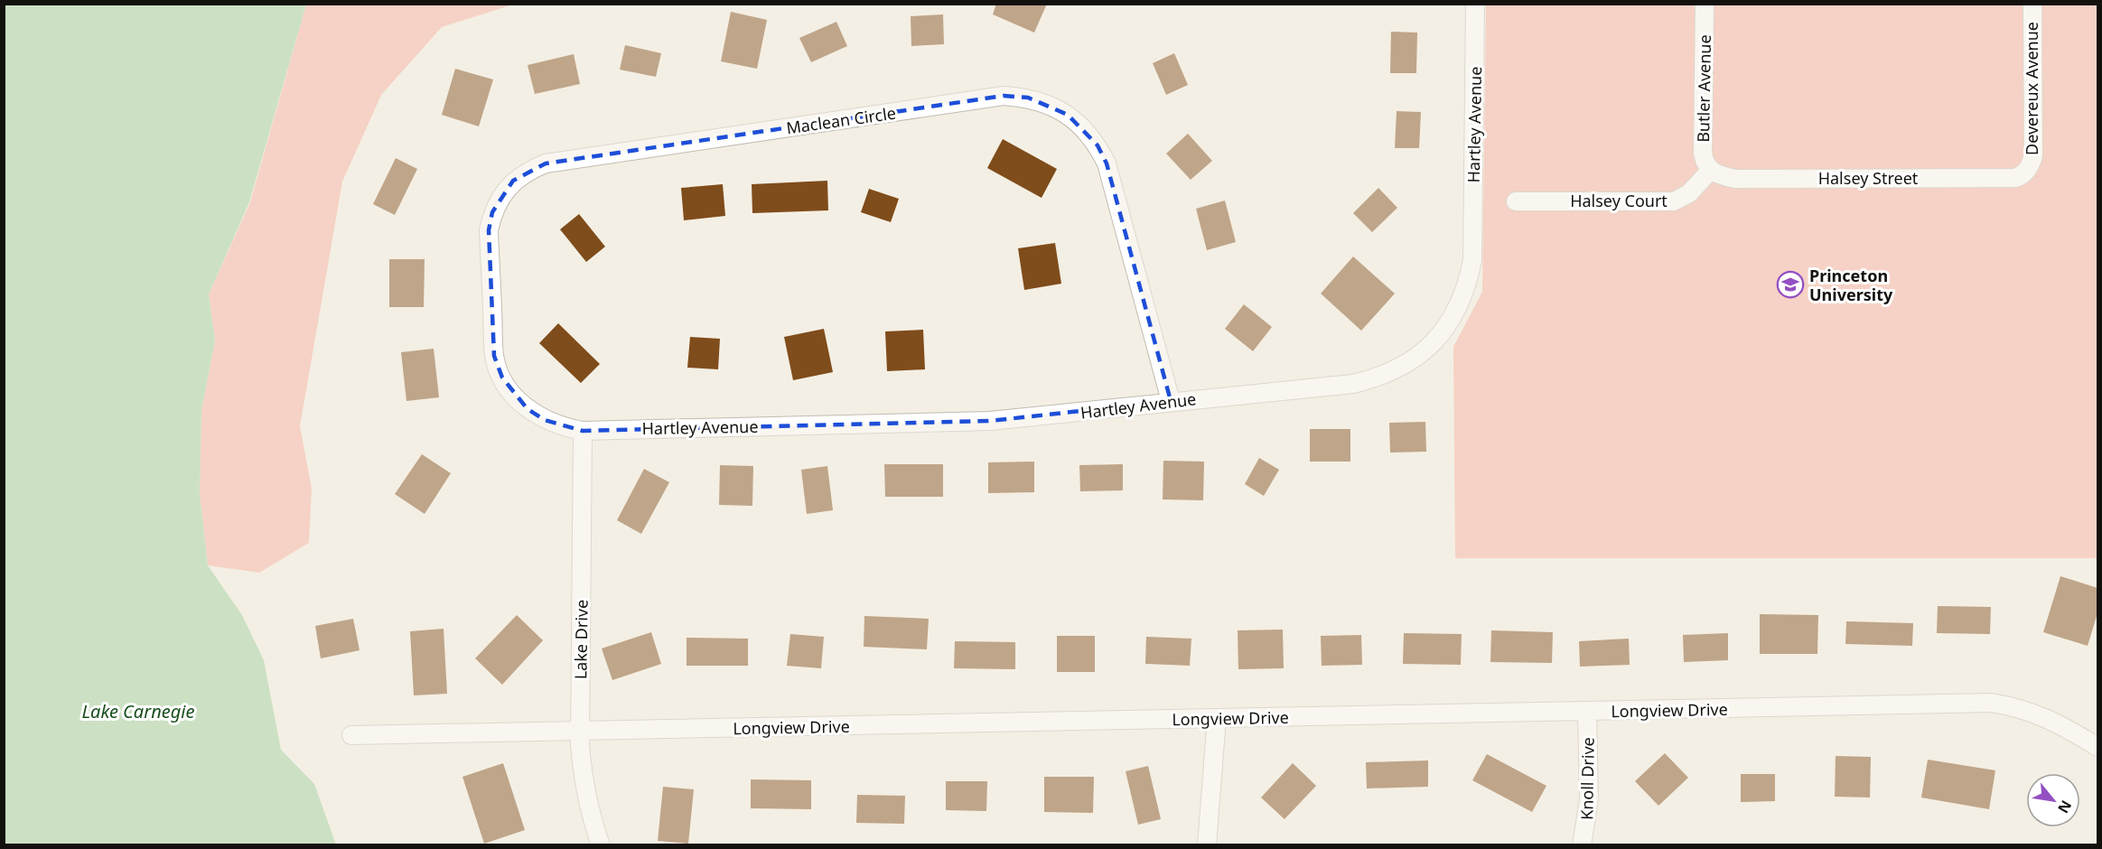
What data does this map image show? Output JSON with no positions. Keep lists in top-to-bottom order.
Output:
{
  "streets": {
    "street": [
      "Butler Avenue",
      "Devereux Avenue",
      "Maclean Circle",
      "Hartley Avenue",
      "Halsey Street",
      "Halsey Court",
      "Lake Drive",
      "Longview Drive",
      "Knoll Drive"
    ]
  },
  "crossings": [
    ["Butler Avenue", "Halsey Street"],
    ["Butler Avenue", "Halsey Court"],
    ["Devereux Avenue", "Halsey Street"],
    ["Maclean Circle", "Hartley Avenue"],
    ["Hartley Avenue", "Lake Drive"],
    ["Halsey Street", "Halsey Court"],
    ["Lake Drive", "Longview Drive"],
    ["Longview Drive", "Knoll Drive"]
  ],
  "water": ["Lake Carnegie"],
  "places": {
    "school or university": ["Princeton University"]
  },
  "north": "bottom right"
}
